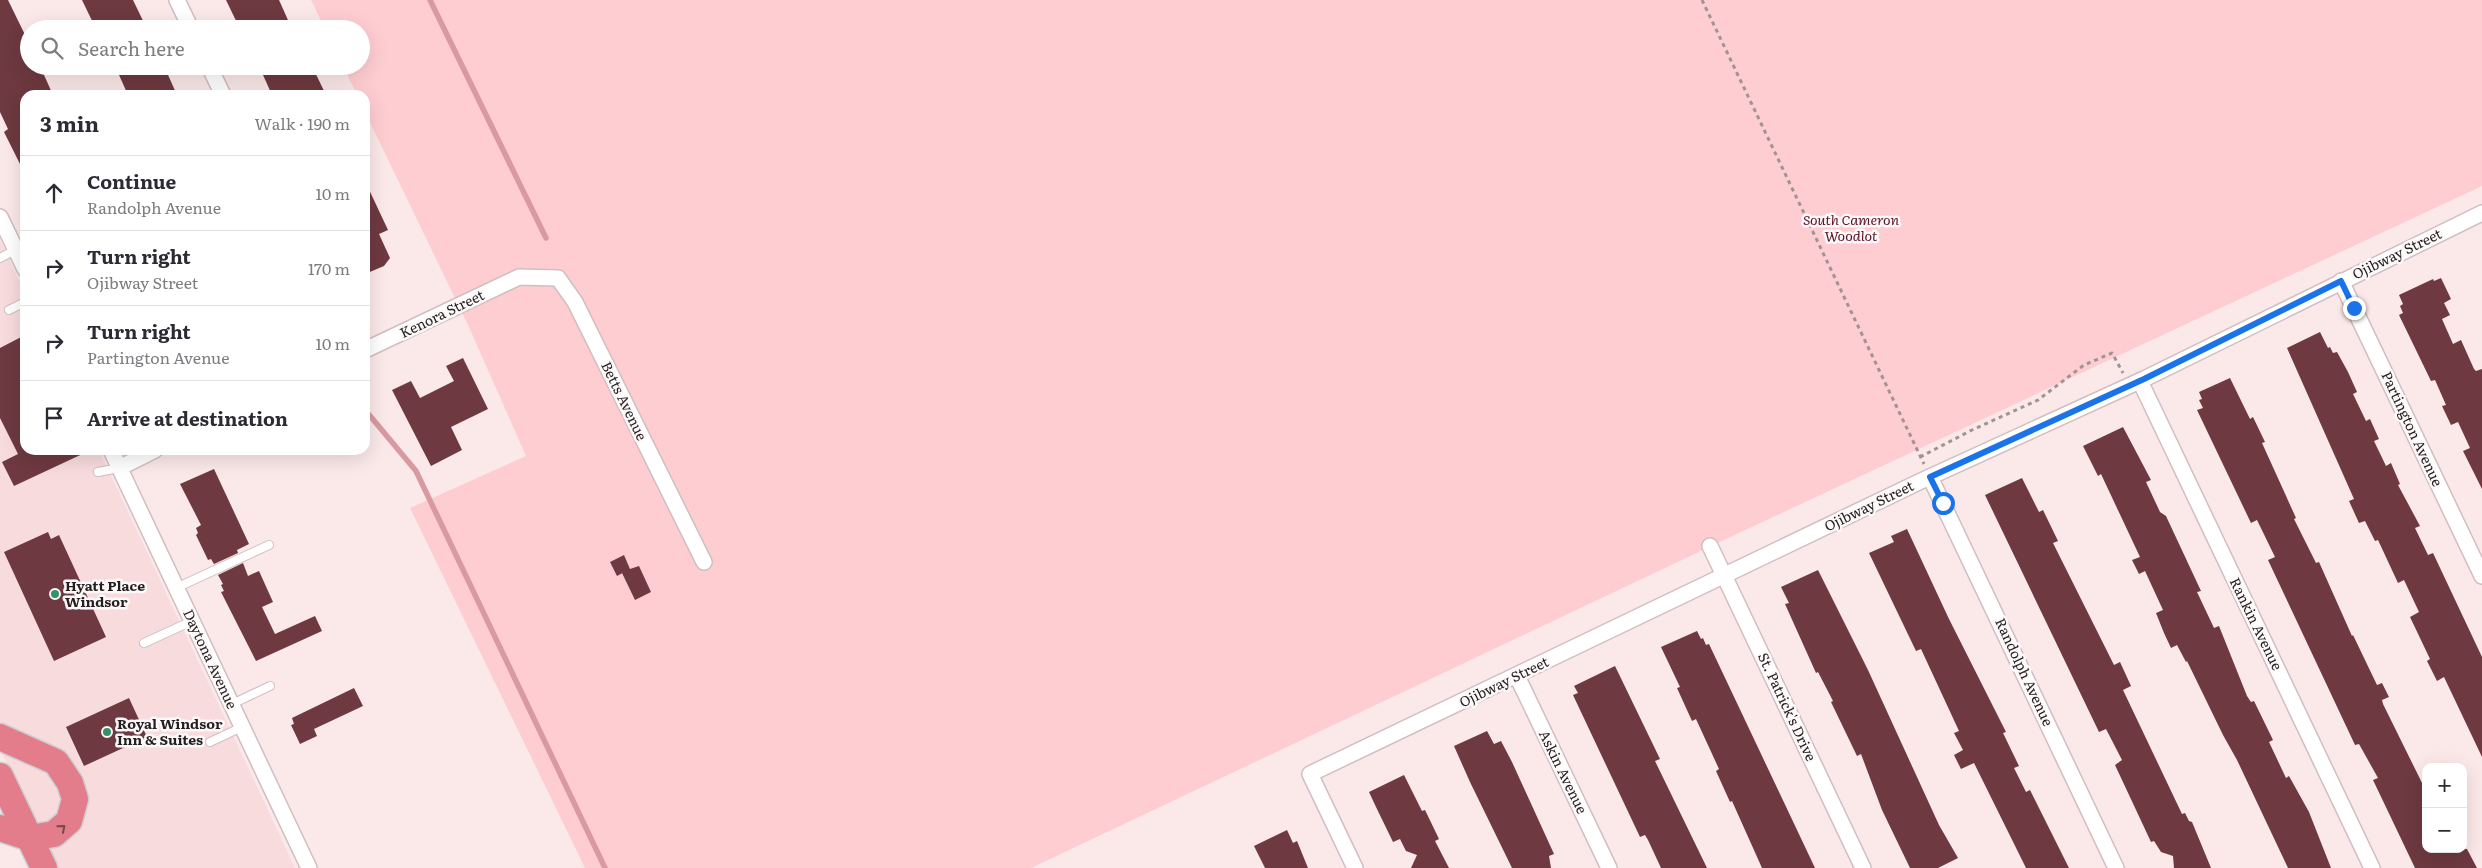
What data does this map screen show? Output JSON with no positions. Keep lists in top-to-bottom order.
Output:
{
  "streets": {
    "street": [
      "Ojibway Street",
      "Kenora Street",
      "Betts Avenue",
      "Partington Avenue",
      "Rankin Avenue",
      "Daytona Avenue",
      "Randolph Avenue",
      "St. Patrick's Drive",
      "Askin Avenue"
    ]
  },
  "crossings": [
    ["Ojibway Street", "Partington Avenue"],
    ["Ojibway Street", "Rankin Avenue"],
    ["Ojibway Street", "Randolph Avenue"],
    ["Ojibway Street", "St. Patrick's Drive"],
    ["Ojibway Street", "Askin Avenue"],
    ["Kenora Street", "Betts Avenue"]
  ],
  "parks": ["South Cameron Woodlot"],
  "places": ["Hyatt Place Windsor", "Royal Windsor Inn & Suites"],
  "page": {
    "search": "Search here",
    "heading": ["3 min", "Walk · 190 m"],
    "list": [
      ["Continue", "Randolph Avenue", "10 m"],
      ["Turn right", "Ojibway Street", "170 m"],
      ["Turn right", "Partington Avenue", "10 m"],
      "Arrive at destination"
    ],
    "map_buttons": ["+", "−"]
  }
}
